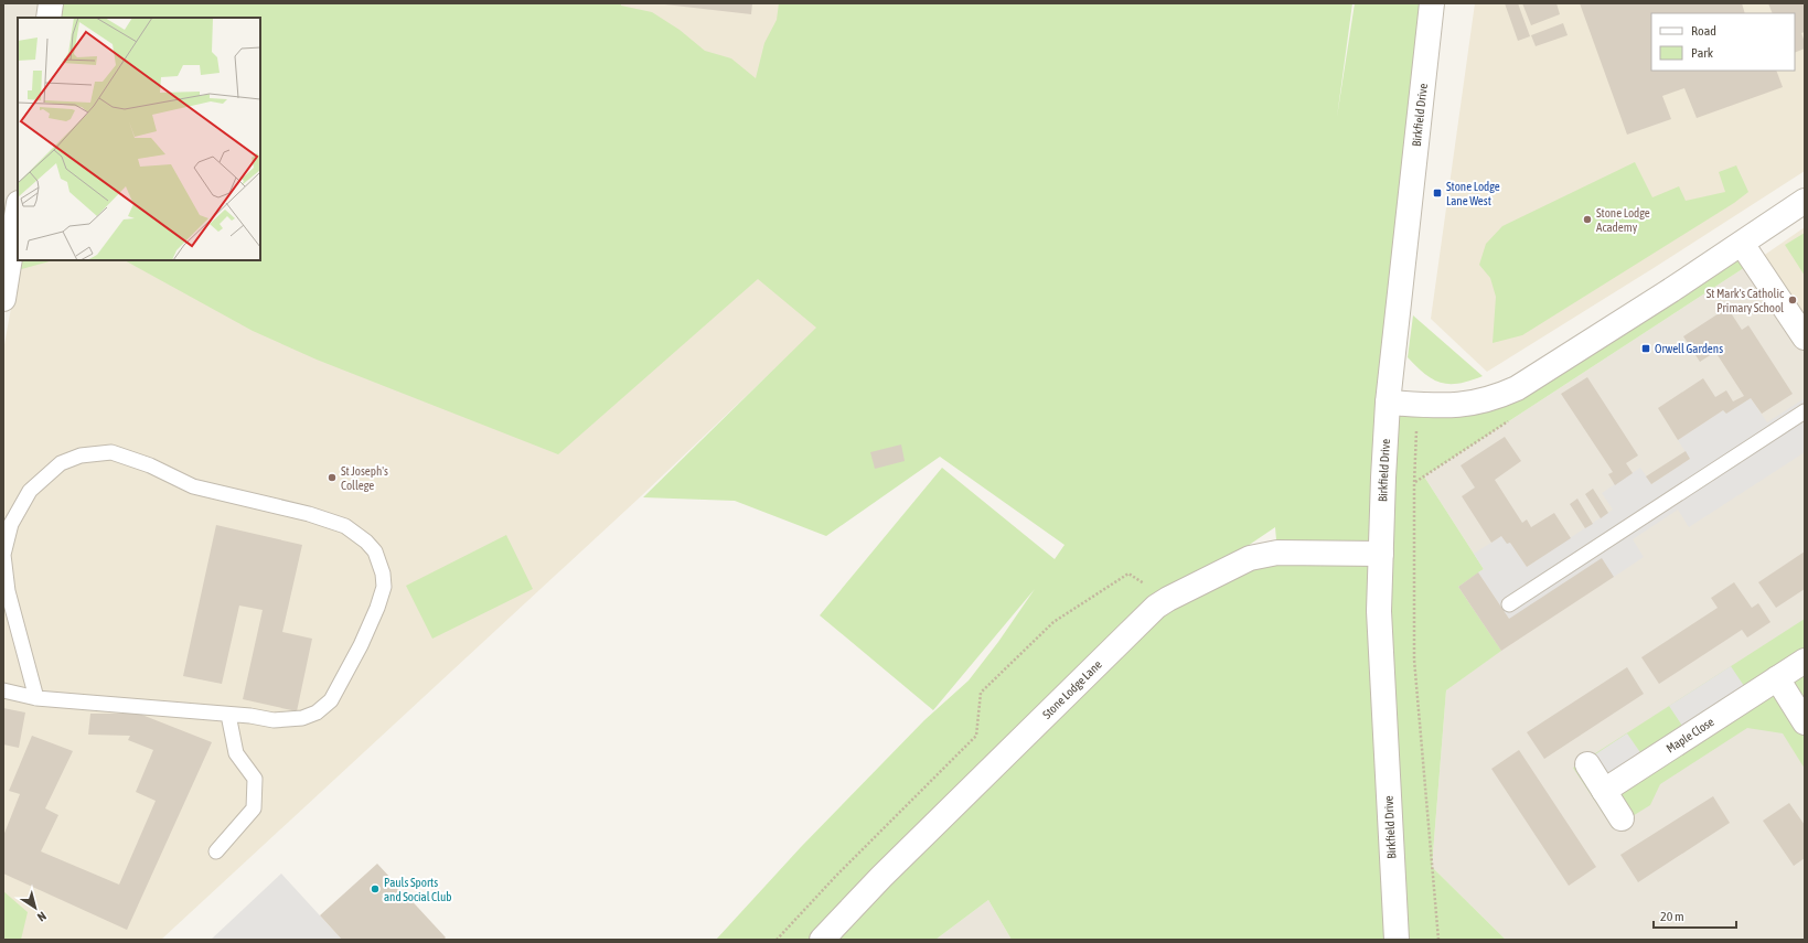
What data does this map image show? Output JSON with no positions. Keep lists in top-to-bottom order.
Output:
{
  "streets": {
    "street": ["Birkfield Drive", "Stone Lodge Lane", "Maple Close"]
  },
  "crossings": [
    ["Birkfield Drive", "Stone Lodge Lane"]
  ],
  "places": {
    "transit": ["Stone Lodge Lane West", "Orwell Gardens"],
    "other": [
      "Stone Lodge Academy",
      "St Mark's Catholic Primary School",
      "St Joseph's College",
      "Pauls Sports and Social Club"
    ]
  },
  "legend": ["Road", "Park"],
  "scale_bar": "20 m",
  "north": "bottom right"
}
